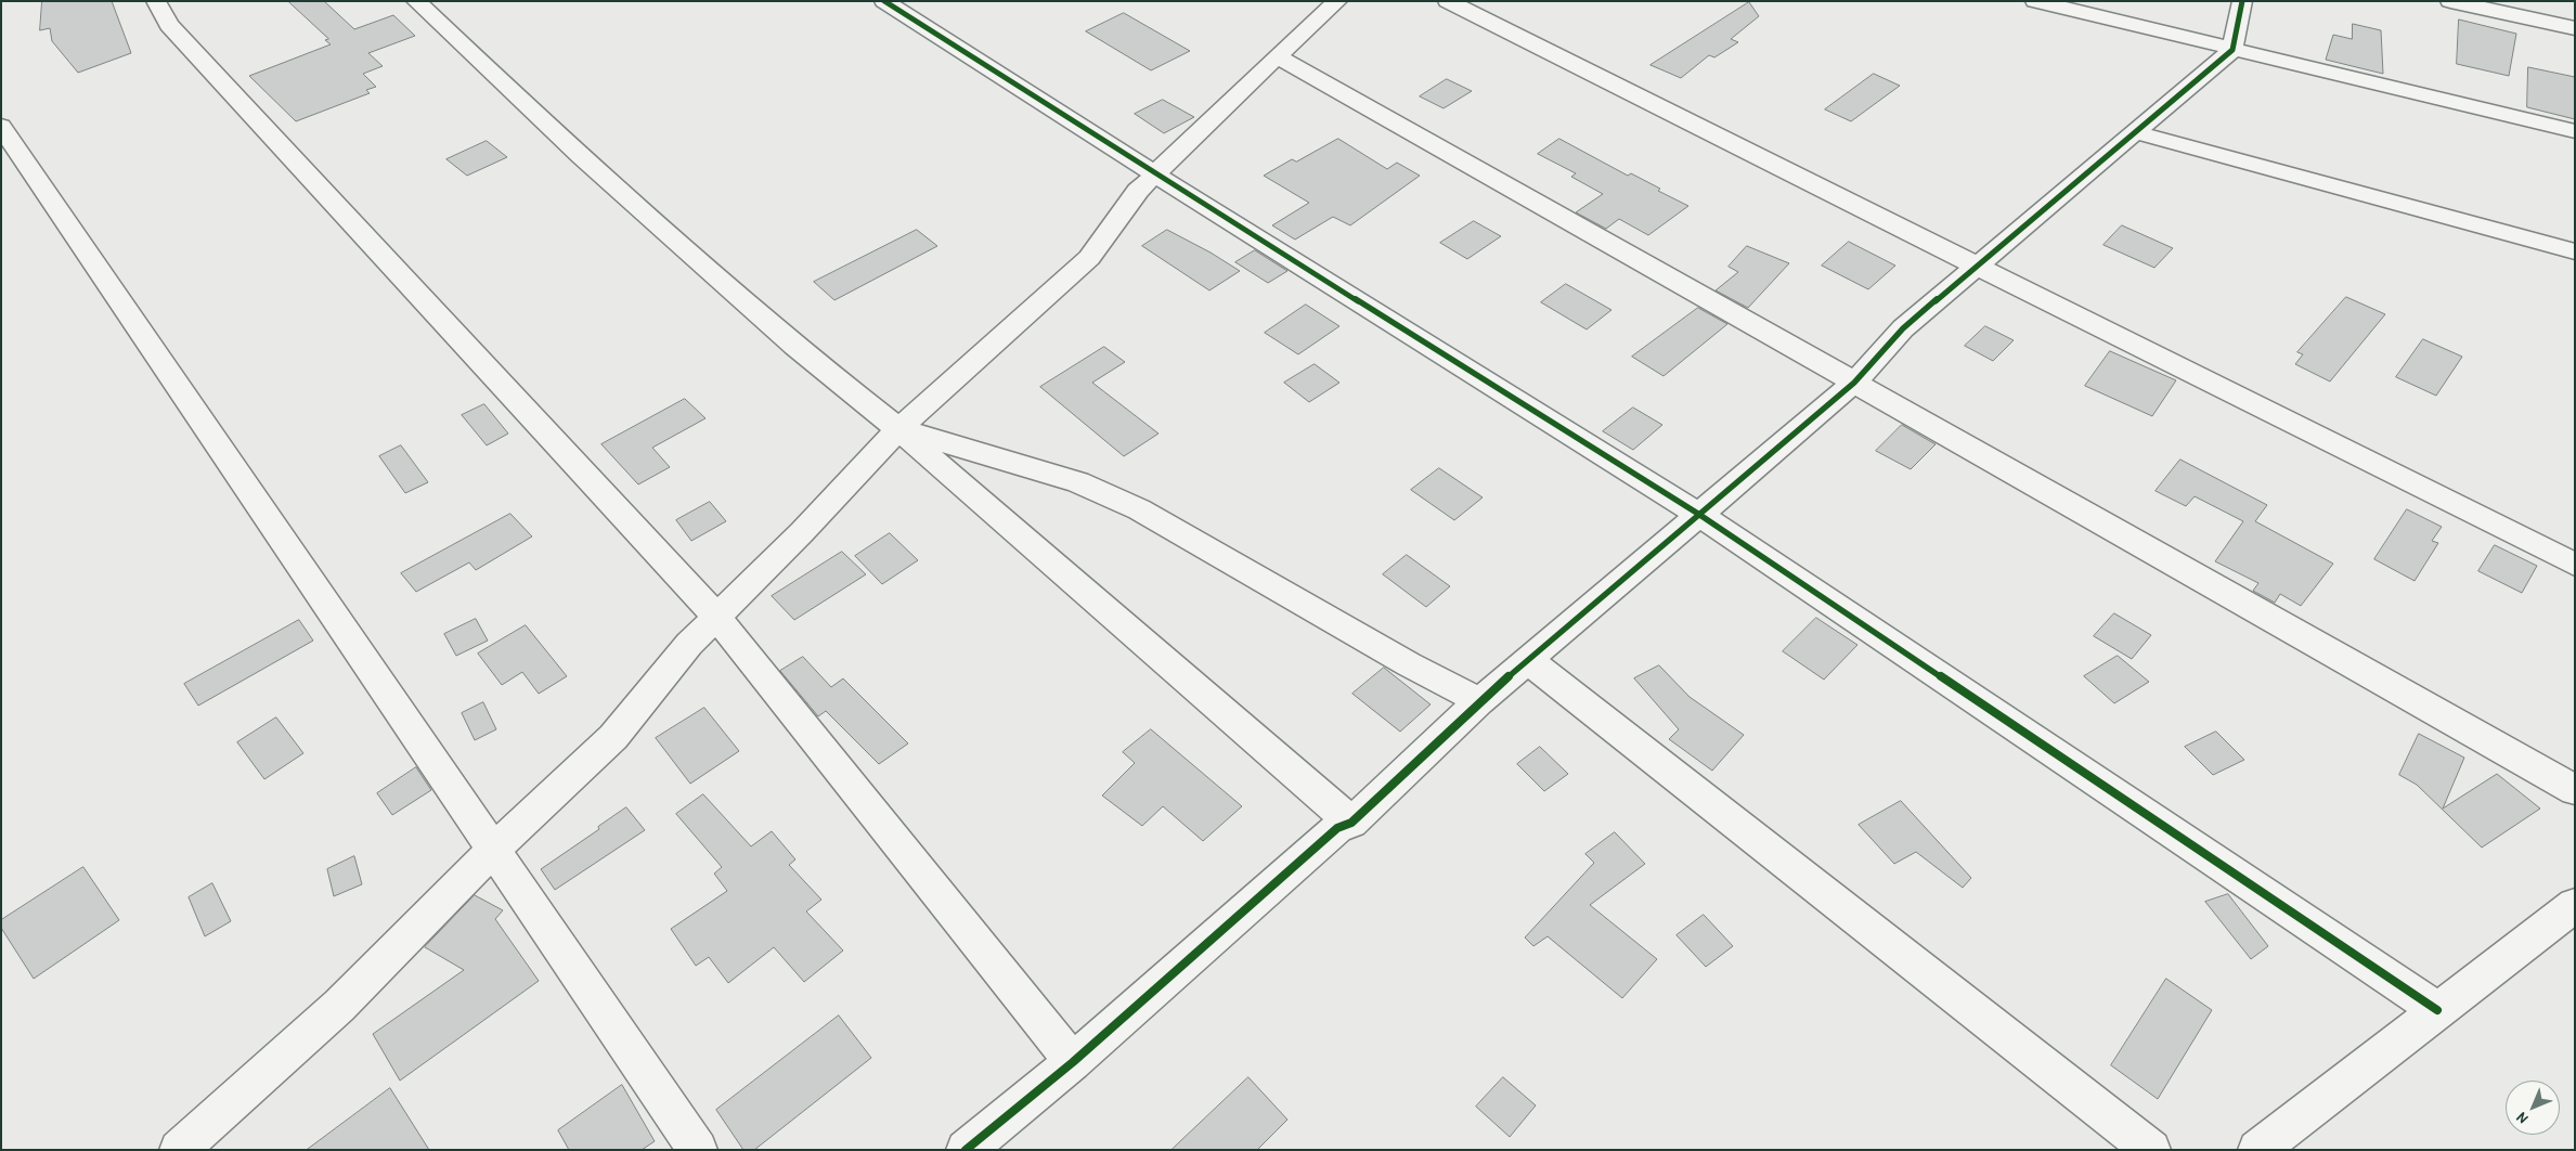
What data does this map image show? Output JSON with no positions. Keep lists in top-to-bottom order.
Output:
{
  "north": "bottom left"
}
